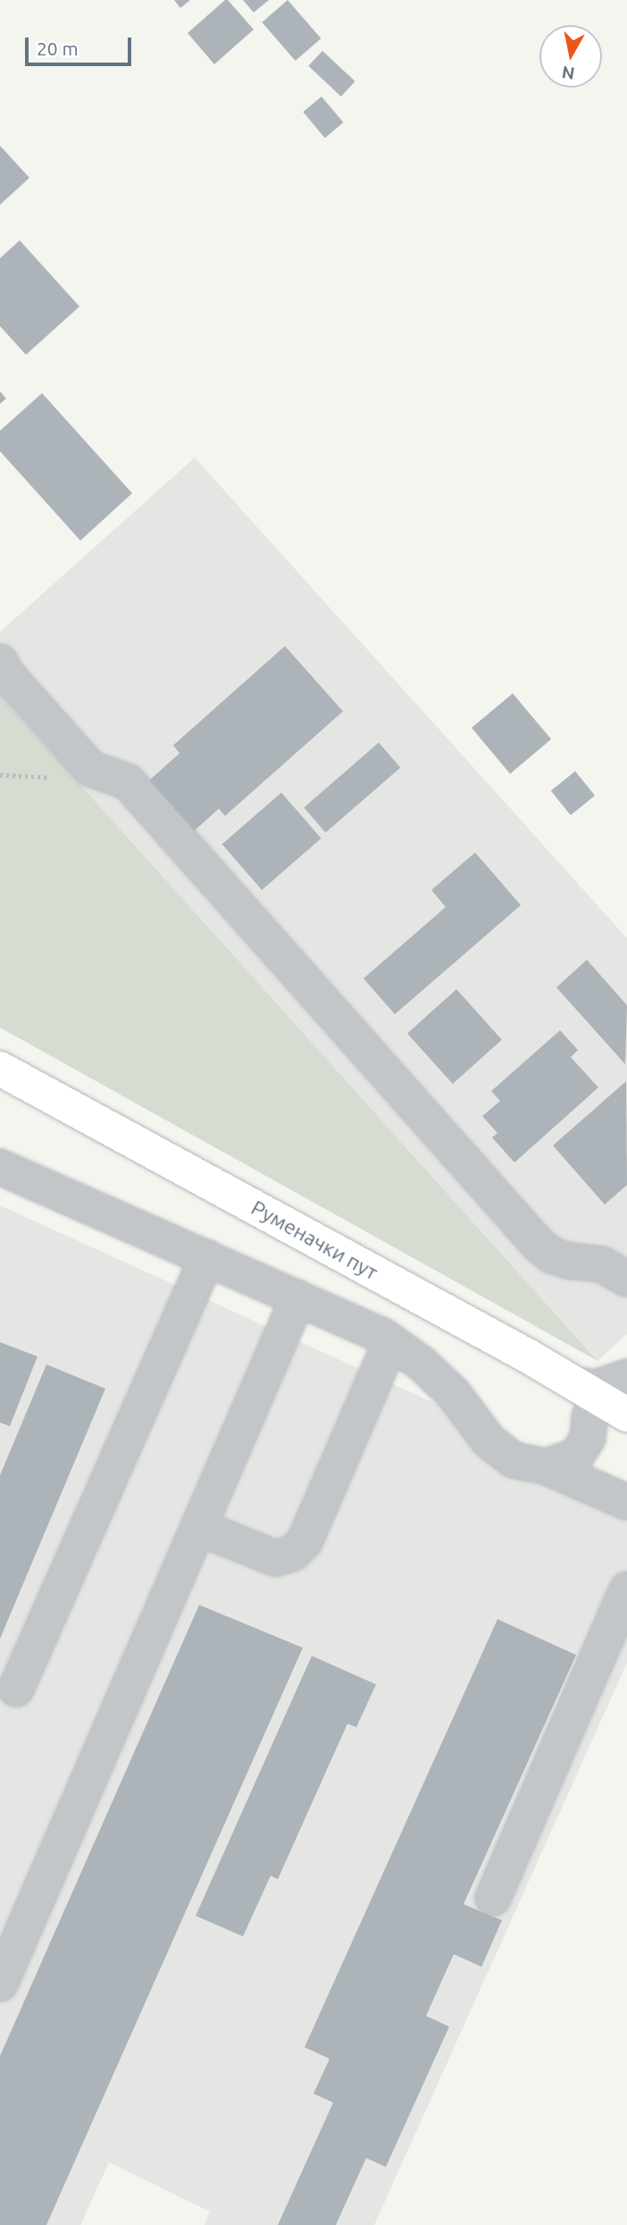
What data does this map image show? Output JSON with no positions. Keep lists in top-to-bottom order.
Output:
{
  "streets": {
    "main road": ["Руменачки пут"]
  },
  "scale_bar": "20 m",
  "north": "bottom"
}
